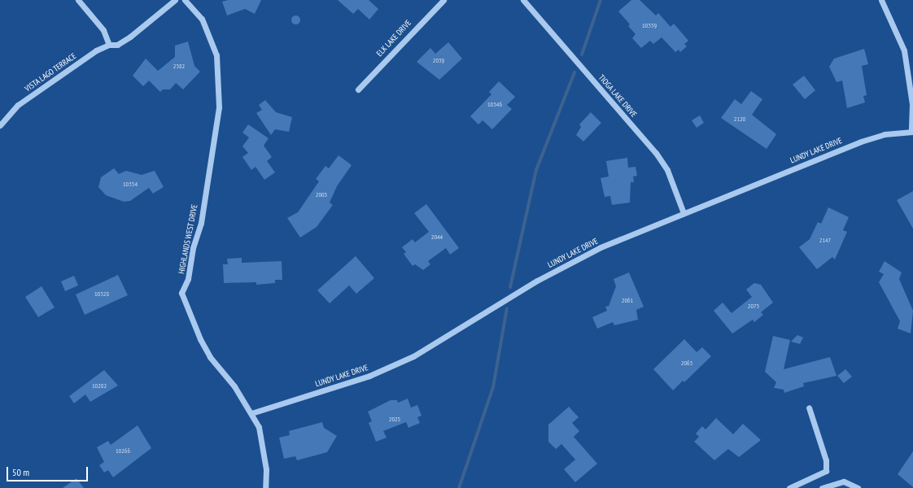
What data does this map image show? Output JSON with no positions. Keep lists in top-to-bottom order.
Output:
{
  "streets": {
    "street": [
      "ELK LAKE DRIVE",
      "VISTA LAGO TERRACE",
      "TIOGA LAKE DRIVE",
      "LUNDY LAKE DRIVE",
      "HIGHLANDS WEST DRIVE"
    ]
  },
  "crossings": [
    ["TIOGA LAKE DRIVE", "LUNDY LAKE DRIVE"],
    ["LUNDY LAKE DRIVE", "HIGHLANDS WEST DRIVE"]
  ],
  "house_numbers": [
    "10339",
    "2039",
    "2582",
    "10346",
    "2120",
    "10354",
    "2005",
    "2044",
    "2147",
    "10328",
    "2061",
    "2075",
    "2063",
    "10282",
    "2025",
    "10266"
  ],
  "scale_bar": "50 m"
}
